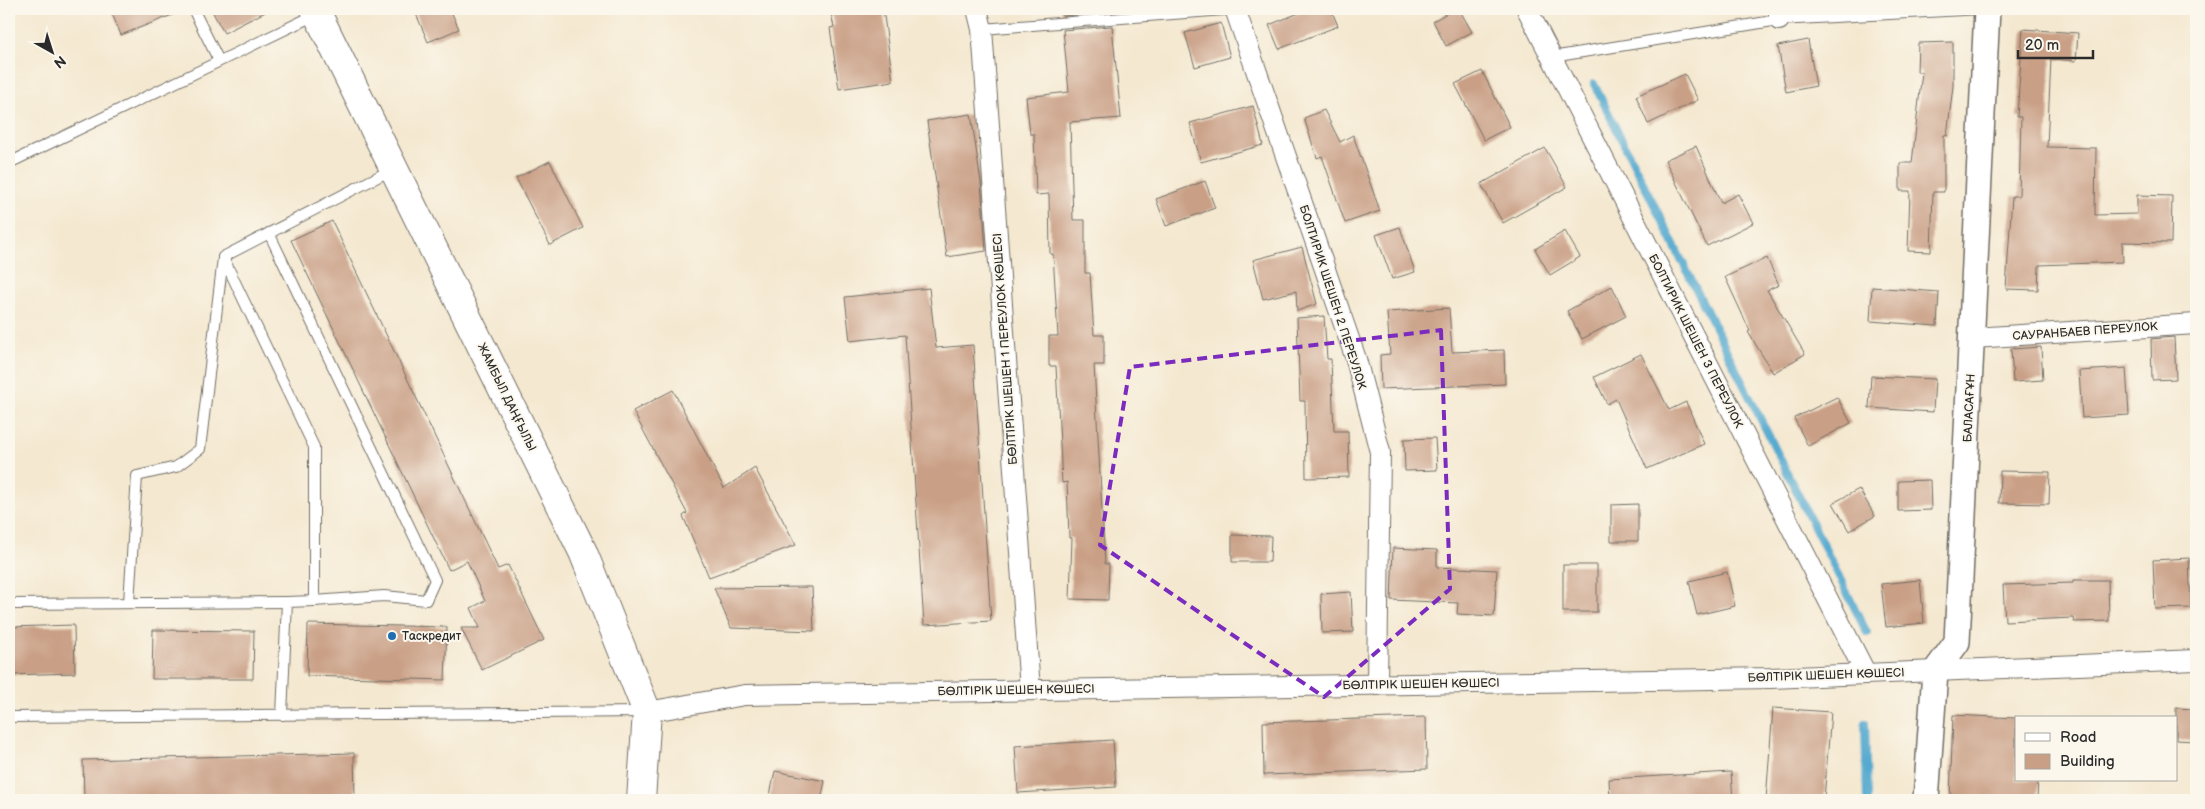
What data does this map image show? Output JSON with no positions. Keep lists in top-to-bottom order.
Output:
{
  "streets": {
    "main road": ["ЖАМБЫЛ ДАҢҒЫЛЫ"],
    "street": [
      "БОЛТИРИК ШЕШЕН 2 ПЕРЕУЛОК",
      "САУРАНБАЕВ ПЕРЕУЛОК",
      "БОЛТИРИК ШЕШЕН 3 ПЕРЕУЛОК",
      "БӨЛТІРІК ШЕШЕН 1 ПЕРЕУЛОК КӨШЕСІ",
      "БАЛАСАҒҰН",
      "БӨЛТІРІК ШЕШЕН КӨШЕСІ"
    ]
  },
  "crossings": [
    ["БОЛТИРИК ШЕШЕН 2 ПЕРЕУЛОК", "БӨЛТІРІК ШЕШЕН КӨШЕСІ"],
    ["САУРАНБАЕВ ПЕРЕУЛОК", "БАЛАСАҒҰН"],
    ["БОЛТИРИК ШЕШЕН 3 ПЕРЕУЛОК", "БӨЛТІРІК ШЕШЕН КӨШЕСІ"],
    ["БӨЛТІРІК ШЕШЕН 1 ПЕРЕУЛОК КӨШЕСІ", "БӨЛТІРІК ШЕШЕН КӨШЕСІ"],
    ["ЖАМБЫЛ ДАҢҒЫЛЫ", "БӨЛТІРІК ШЕШЕН КӨШЕСІ"],
    ["БАЛАСАҒҰН", "БӨЛТІРІК ШЕШЕН КӨШЕСІ"]
  ],
  "places": ["Таскредит"],
  "legend": ["Road", "Building"],
  "scale_bar": "20 m",
  "north": "bottom right"
}
